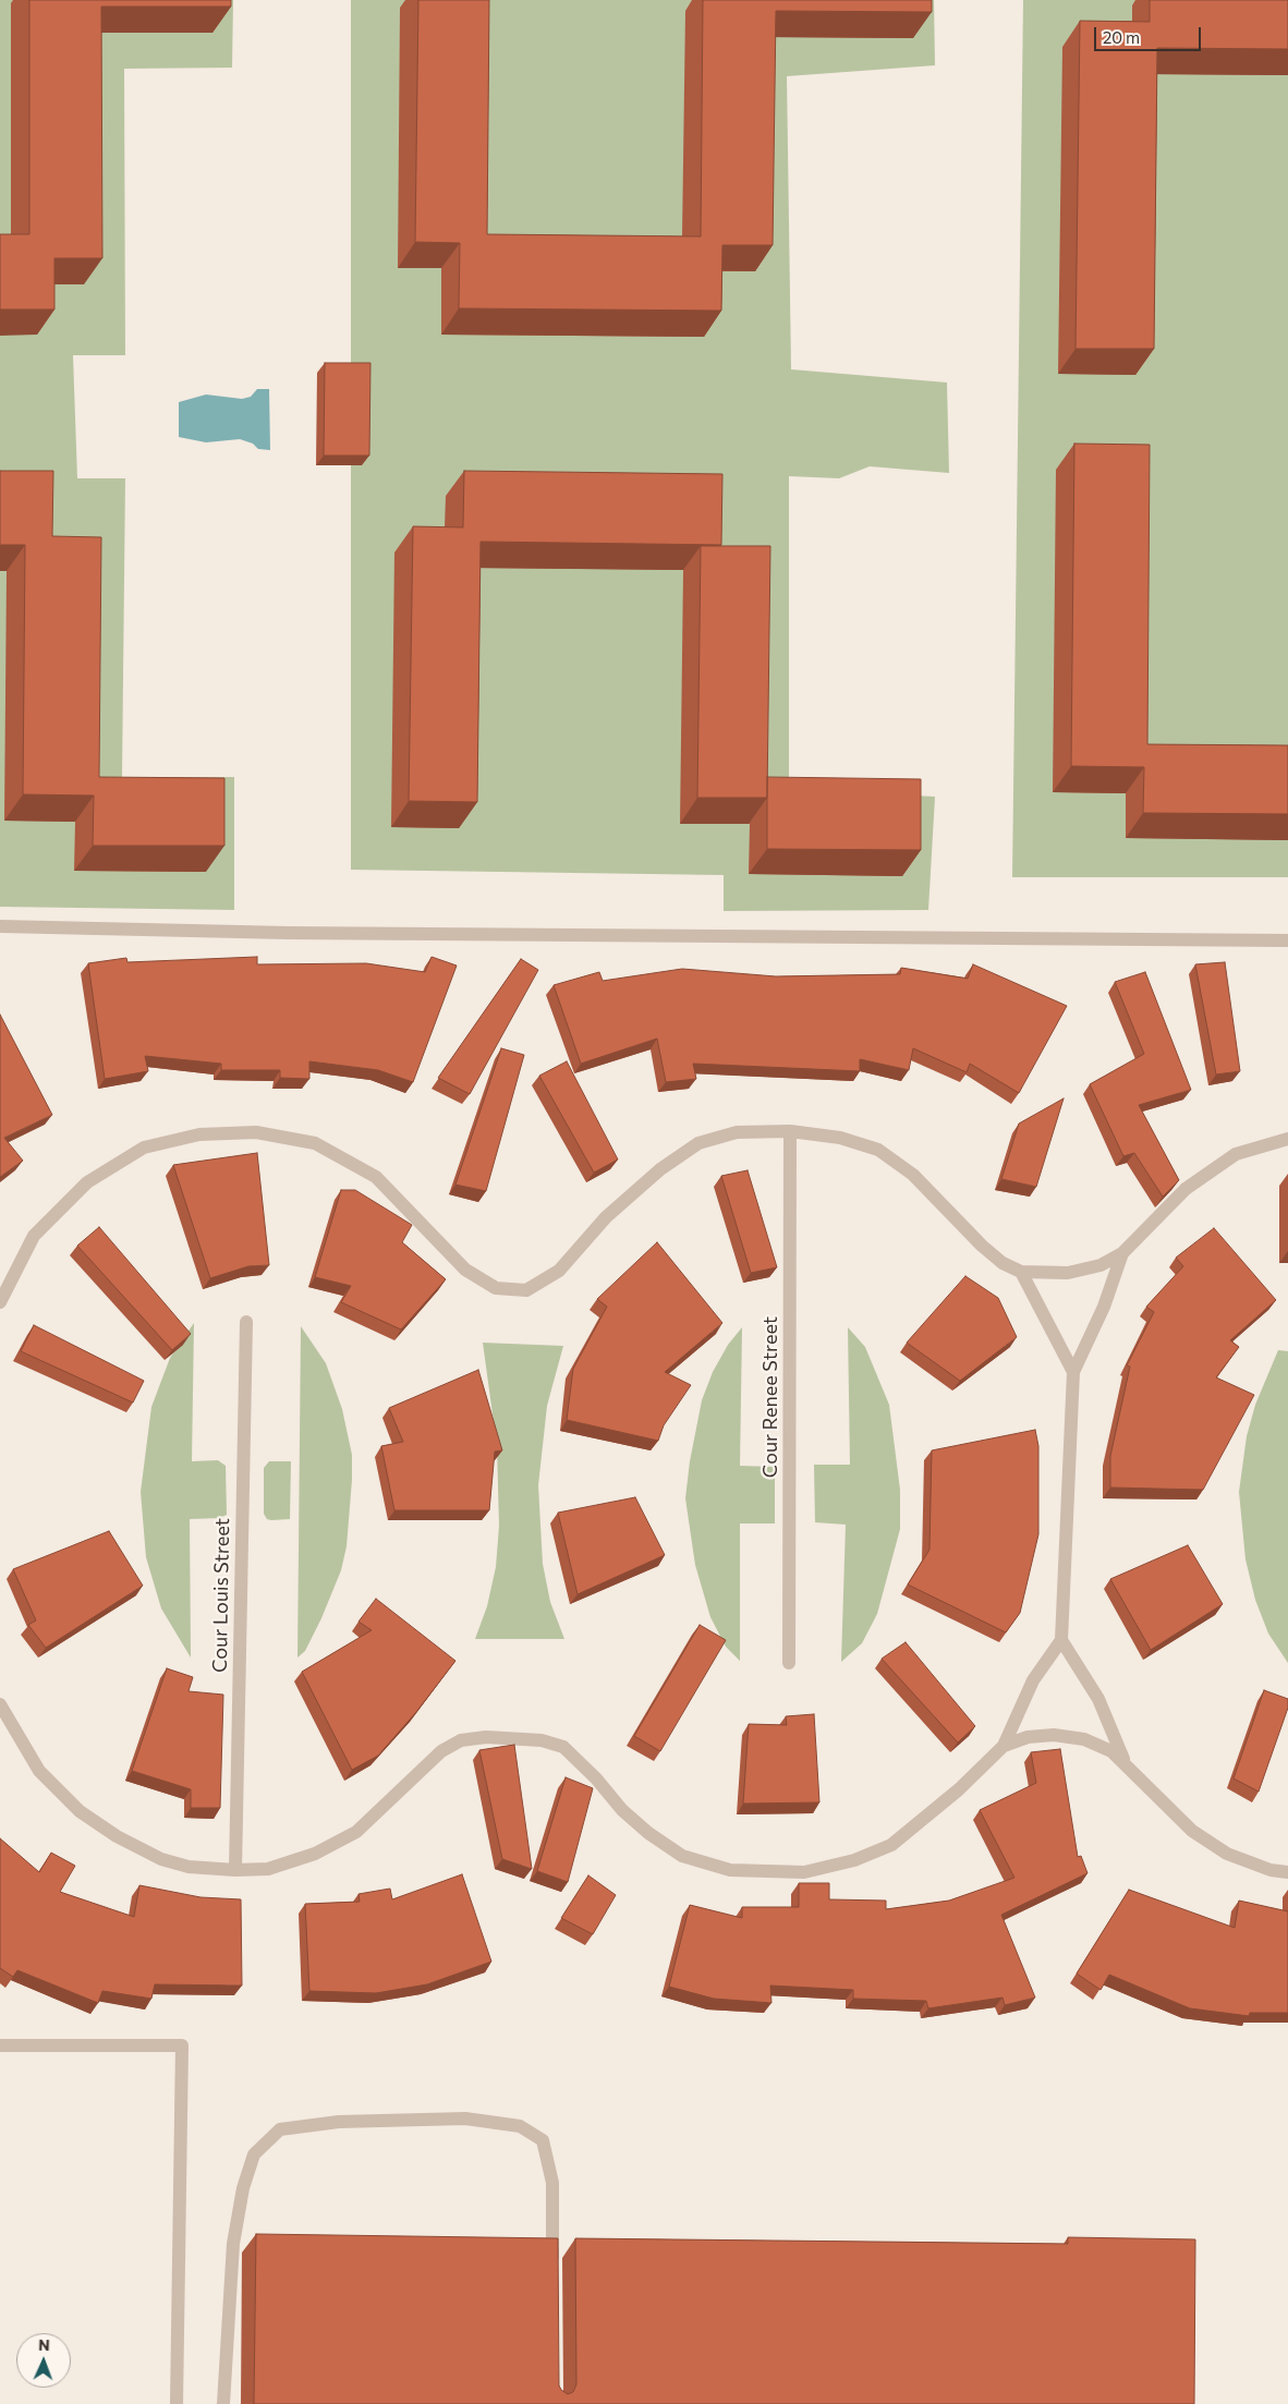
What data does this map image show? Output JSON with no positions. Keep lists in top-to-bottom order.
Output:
{
  "streets": {
    "street": ["Cour Renee Street", "Cour Louis Street"]
  },
  "scale_bar": "20 m",
  "north": "top"
}
